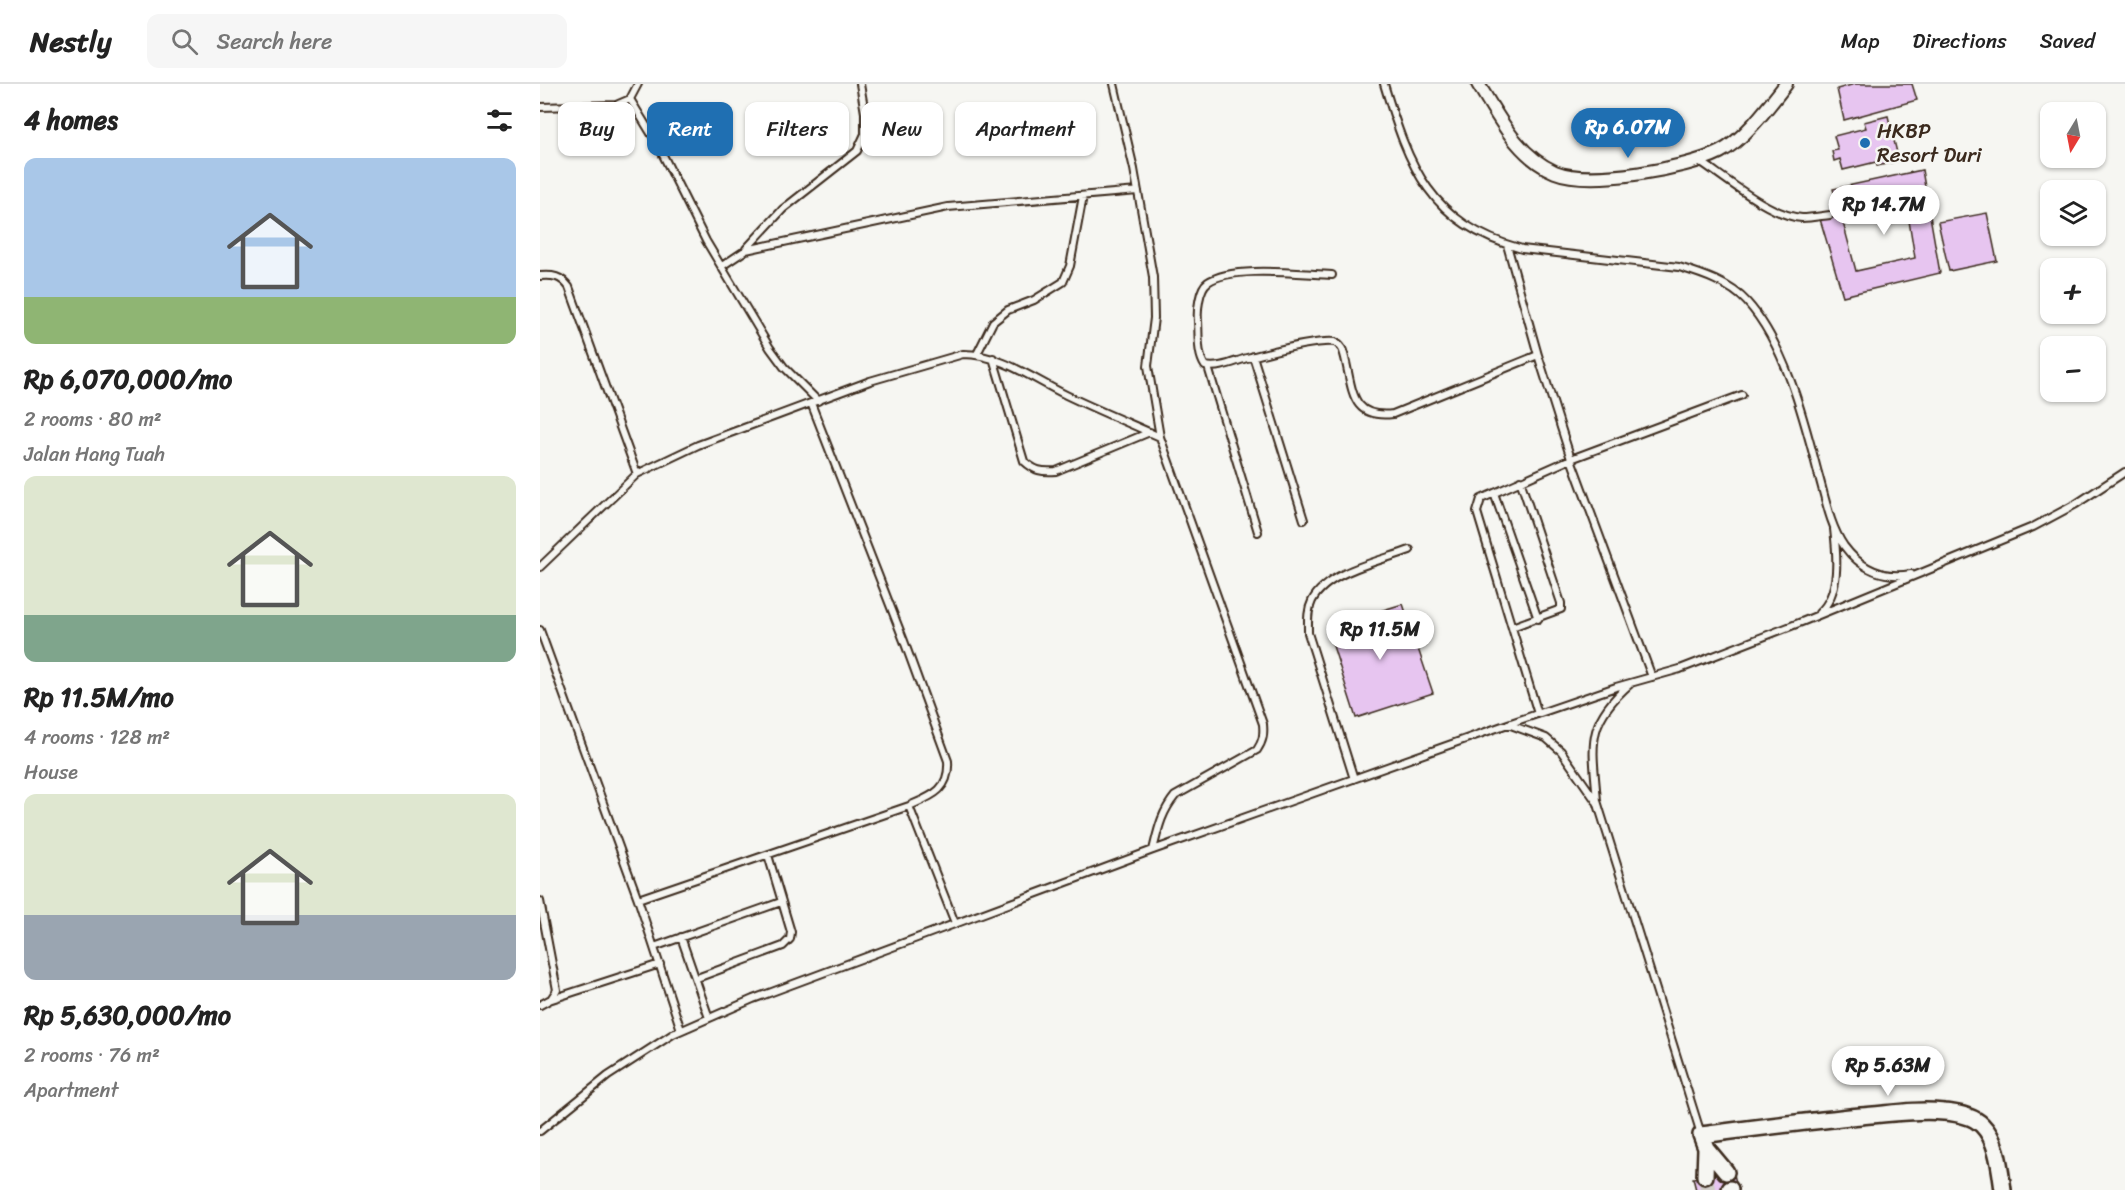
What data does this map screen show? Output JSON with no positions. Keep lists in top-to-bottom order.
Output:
{
  "places": ["HKBP Resort Duri"],
  "north": "bottom",
  "page": {
    "header": "Nestly",
    "search": "Search here",
    "nav": ["Map", "Directions", "Saved"],
    "heading": "4 homes",
    "map_buttons": ["+", "−"],
    "chip": [
      "Buy",
      "Rent",
      "Filters",
      "New",
      "Apartment"
    ],
    "price": [
      "Rp 6.07M",
      "Rp 14.7M",
      "Rp 11.5M",
      "Rp 5.63M"
    ],
    "list": [
      {
        "name": "Rp 6,070,000/mo",
        "note": "2 rooms · 80 m² · Jalan Hang Tuah"
      },
      {
        "name": "Rp 11.5M/mo",
        "note": "4 rooms · 128 m² · House"
      },
      {
        "name": "Rp 5,630,000/mo",
        "note": "2 rooms · 76 m² · Apartment"
      }
    ]
  }
}
